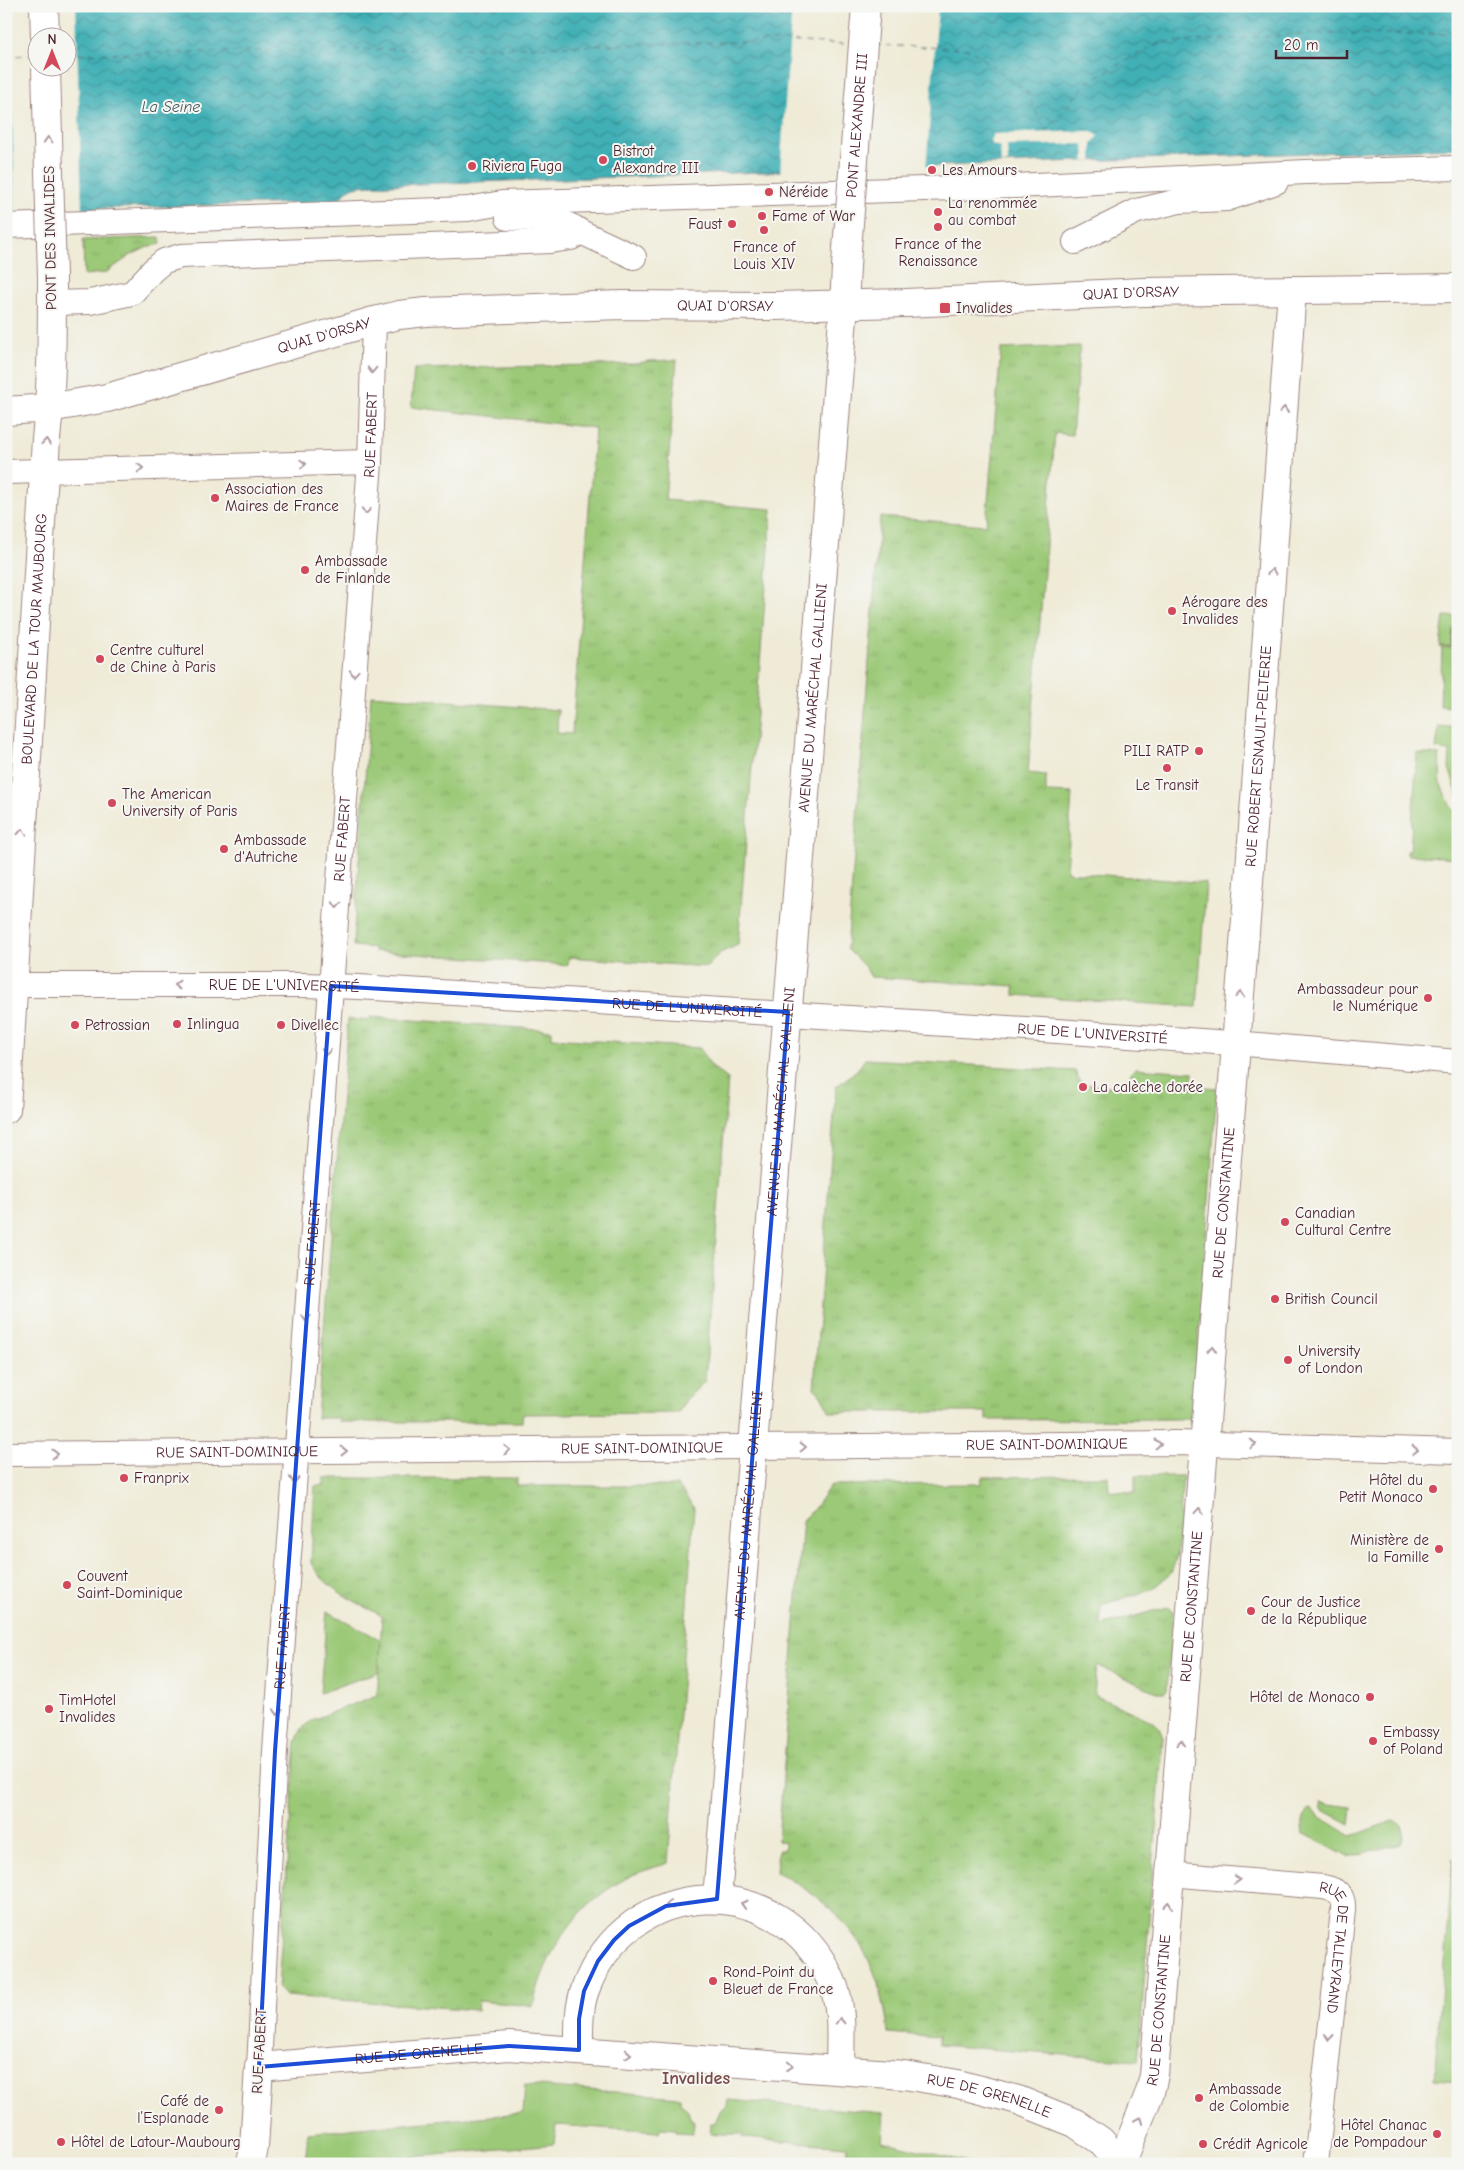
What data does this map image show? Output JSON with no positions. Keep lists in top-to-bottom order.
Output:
{
  "streets": {
    "main road": [
      "PONT ALEXANDRE III",
      "PONT DES INVALIDES",
      "QUAI D'ORSAY",
      "RUE FABERT",
      "BOULEVARD DE LA TOUR MAUBOURG",
      "AVENUE DU MARÉCHAL GALLIENI",
      "RUE ROBERT ESNAULT-PELTERIE",
      "RUE DE CONSTANTINE",
      "RUE DE GRENELLE"
    ],
    "street": ["RUE DE L'UNIVERSITÉ", "RUE SAINT-DOMINIQUE", "RUE DE TALLEYRAND"]
  },
  "crossings": [
    ["PONT ALEXANDRE III", "QUAI D'ORSAY"],
    ["PONT ALEXANDRE III", "AVENUE DU MARÉCHAL GALLIENI"],
    ["PONT DES INVALIDES", "QUAI D'ORSAY"],
    ["PONT DES INVALIDES", "BOULEVARD DE LA TOUR MAUBOURG"],
    ["QUAI D'ORSAY", "RUE FABERT"],
    ["QUAI D'ORSAY", "BOULEVARD DE LA TOUR MAUBOURG"],
    ["QUAI D'ORSAY", "AVENUE DU MARÉCHAL GALLIENI"],
    ["QUAI D'ORSAY", "RUE ROBERT ESNAULT-PELTERIE"],
    ["RUE FABERT", "RUE DE L'UNIVERSITÉ"],
    ["RUE FABERT", "RUE SAINT-DOMINIQUE"],
    ["RUE FABERT", "RUE DE GRENELLE"],
    ["BOULEVARD DE LA TOUR MAUBOURG", "RUE DE L'UNIVERSITÉ"],
    ["AVENUE DU MARÉCHAL GALLIENI", "RUE DE L'UNIVERSITÉ"],
    ["AVENUE DU MARÉCHAL GALLIENI", "RUE SAINT-DOMINIQUE"],
    ["RUE ROBERT ESNAULT-PELTERIE", "RUE DE L'UNIVERSITÉ"],
    ["RUE ROBERT ESNAULT-PELTERIE", "RUE DE CONSTANTINE"],
    ["RUE DE L'UNIVERSITÉ", "RUE DE CONSTANTINE"],
    ["RUE DE CONSTANTINE", "RUE SAINT-DOMINIQUE"],
    ["RUE DE CONSTANTINE", "RUE DE TALLEYRAND"],
    ["RUE DE CONSTANTINE", "RUE DE GRENELLE"]
  ],
  "one_way": [
    "PONT DES INVALIDES",
    "RUE FABERT",
    "BOULEVARD DE LA TOUR MAUBOURG",
    "RUE ROBERT ESNAULT-PELTERIE",
    "RUE DE CONSTANTINE",
    "RUE SAINT-DOMINIQUE"
  ],
  "districts": ["Invalides"],
  "water": ["La Seine"],
  "places": {
    "other": [
      "Bistrot Alexandre III",
      "Riviera Fuga",
      "Les Amours",
      "Néréide",
      "La renommée au combat",
      "Fame of War",
      "Faust",
      "France of the Renaissance",
      "France of Louis XIV",
      "Association des Maires de France",
      "Ambassade de Finlande",
      "Aérogare des Invalides",
      "Centre culturel de Chine à Paris",
      "PILI RATP",
      "Le Transit",
      "The American University of Paris",
      "Ambassade d'Autriche",
      "Ambassadeur pour le Numérique",
      "Inlingua",
      "Petrossian",
      "Divellec",
      "La calèche dorée",
      "Canadian Cultural Centre",
      "British Council",
      "University of London",
      "Franprix",
      "Hôtel du Petit Monaco",
      "Ministère de la Famille",
      "Couvent Saint-Dominique",
      "Cour de Justice de la République",
      "Hôtel de Monaco",
      "TimHotel Invalides",
      "Embassy of Poland",
      "Rond-Point du Bleuet de France",
      "Ambassade de Colombie",
      "Café de l’Esplanade",
      "Hôtel Chanac de Pompadour",
      "Hôtel de Latour-Maubourg",
      "Crédit Agricole"
    ],
    "transit": ["Invalides"]
  },
  "scale_bar": "20 m",
  "north": "top"
}
